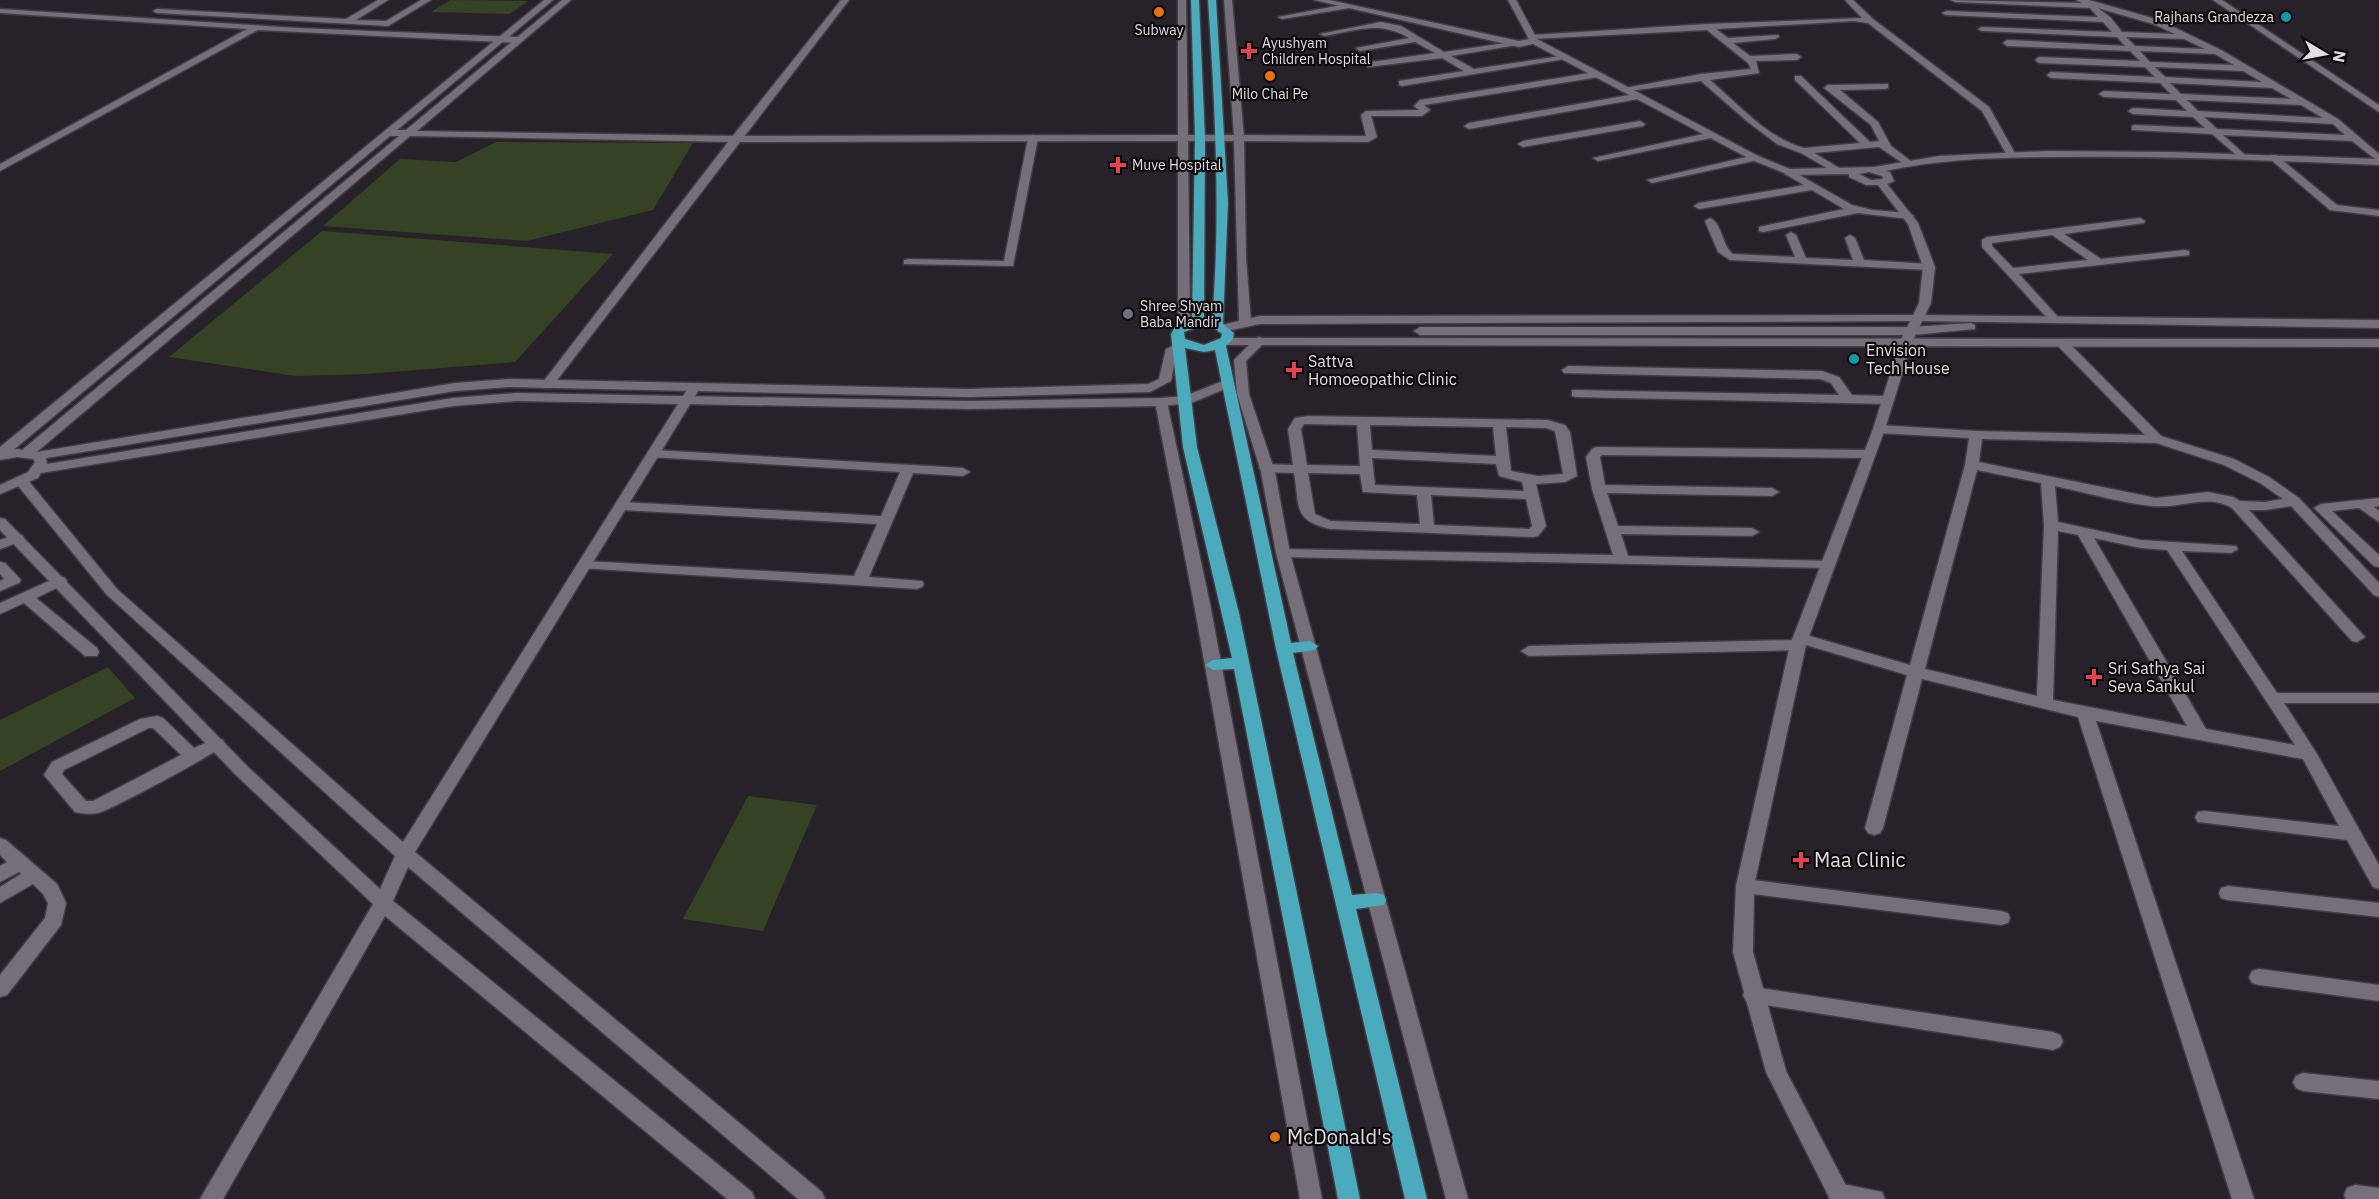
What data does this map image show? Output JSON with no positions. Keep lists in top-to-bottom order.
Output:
{
  "places": {
    "other": [
      "Subway",
      "Rajhans Grandezza",
      "Milo Chai Pe",
      "Shree Shyam Baba Mandir",
      "Envision Tech House",
      "McDonald's"
    ],
    "health": [
      "Ayushyam Children Hospital",
      "Muve Hospital",
      "Sattva Homoeopathic Clinic",
      "Sri Sathya Sai Seva Sankul",
      "Maa Clinic"
    ]
  },
  "north": "right"
}
